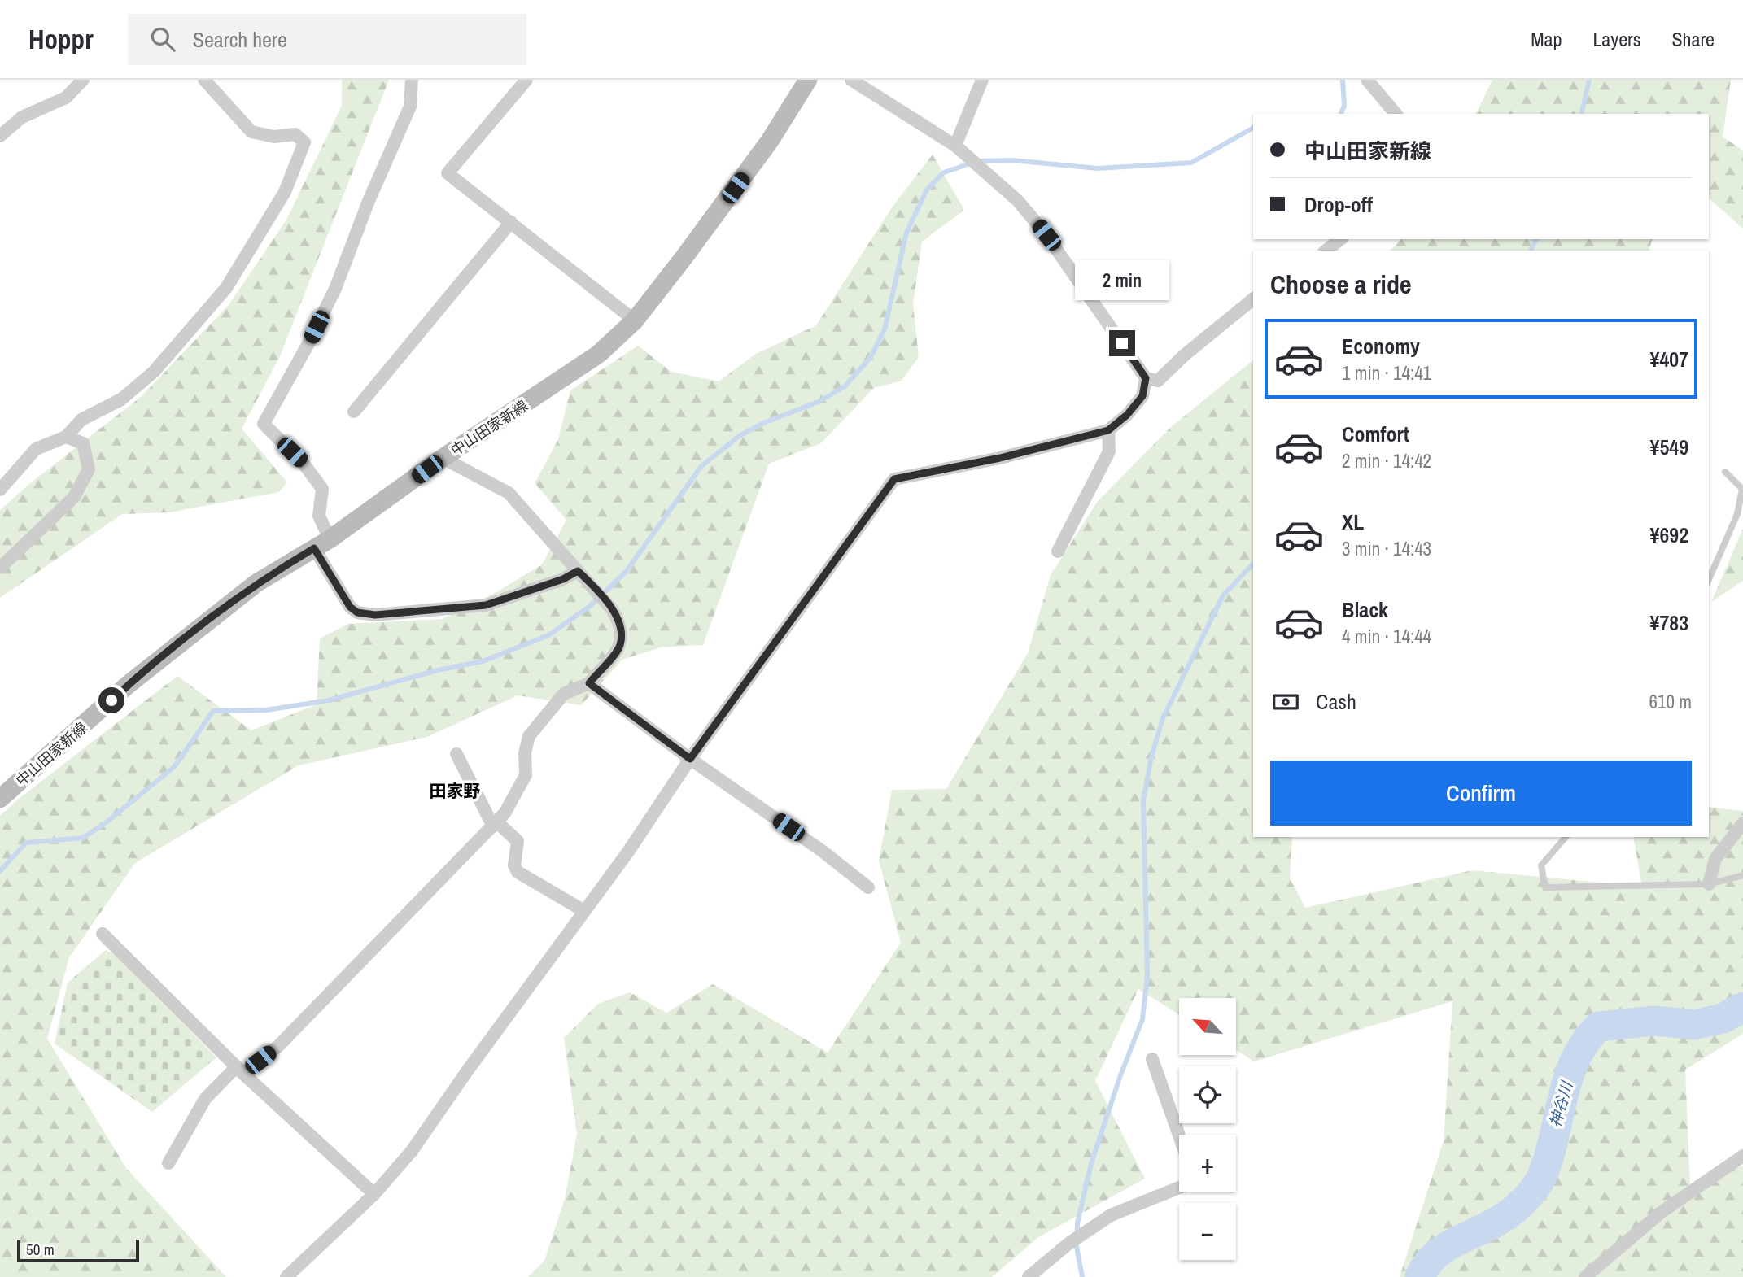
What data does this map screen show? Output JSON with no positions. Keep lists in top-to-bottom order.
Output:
{
  "streets": {
    "main road": ["中山田家新線"]
  },
  "districts": ["田家野"],
  "water": ["神谷川"],
  "scale_bar": "50 m",
  "north": "top left",
  "page": {
    "header": "Hoppr",
    "search": "Search here",
    "nav": ["Map", "Layers", "Share"],
    "banner": ["中山田家新線", "Drop-off"],
    "heading": "Choose a ride",
    "bubble": "2 min",
    "list": [
      {
        "name": "Economy",
        "note": "1 min · 14:41",
        "value": "¥407"
      },
      {
        "name": "Comfort",
        "note": "2 min · 14:42",
        "value": "¥549"
      },
      {
        "name": "XL",
        "note": "3 min · 14:43",
        "value": "¥692"
      },
      {
        "name": "Black",
        "note": "4 min · 14:44",
        "value": "¥783"
      }
    ],
    "pay": ["Cash", "610 m"],
    "buttons": "Confirm",
    "map_buttons": ["+", "−"],
    "scale": "50 m"
  }
}
